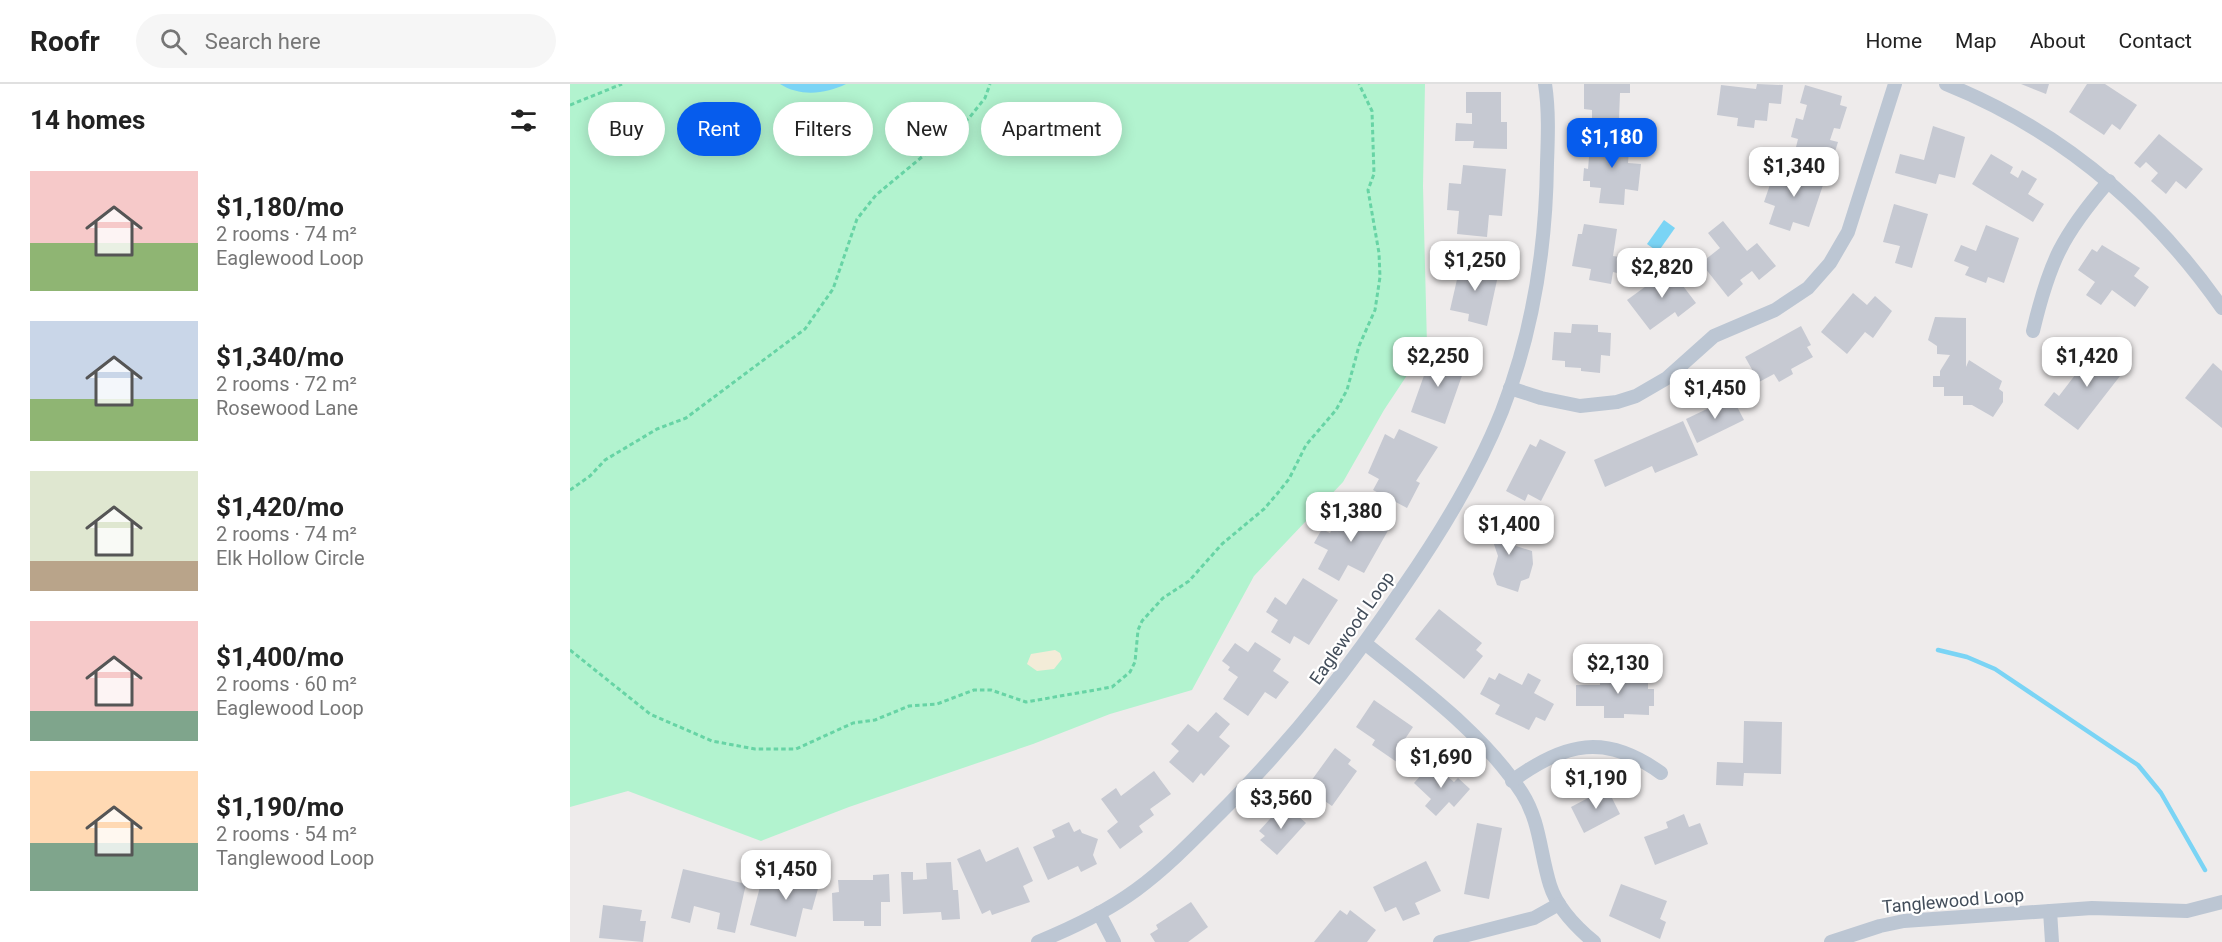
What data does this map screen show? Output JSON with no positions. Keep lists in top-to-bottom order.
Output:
{
  "streets": {
    "street": ["Eaglewood Loop", "Tanglewood Loop"]
  },
  "page": {
    "header": "Roofr",
    "search": "Search here",
    "nav": [
      "Home",
      "Map",
      "About",
      "Contact"
    ],
    "heading": "14 homes",
    "chip": [
      "Buy",
      "Rent",
      "Filters",
      "New",
      "Apartment"
    ],
    "price": [
      "$1,180",
      "$1,340",
      "$1,250",
      "$2,820",
      "$2,250",
      "$1,420",
      "$1,450",
      "$1,380",
      "$1,400",
      "$2,130",
      "$1,690",
      "$1,190",
      "$3,560",
      "$1,450"
    ],
    "list": [
      {
        "name": "$1,180/mo",
        "note": "2 rooms · 74 m² · Eaglewood Loop"
      },
      {
        "name": "$1,340/mo",
        "note": "2 rooms · 72 m² · Rosewood Lane"
      },
      {
        "name": "$1,420/mo",
        "note": "2 rooms · 74 m² · Elk Hollow Circle"
      },
      {
        "name": "$1,400/mo",
        "note": "2 rooms · 60 m² · Eaglewood Loop"
      },
      {
        "name": "$1,190/mo",
        "note": "2 rooms · 54 m² · Tanglewood Loop"
      }
    ]
  }
}
